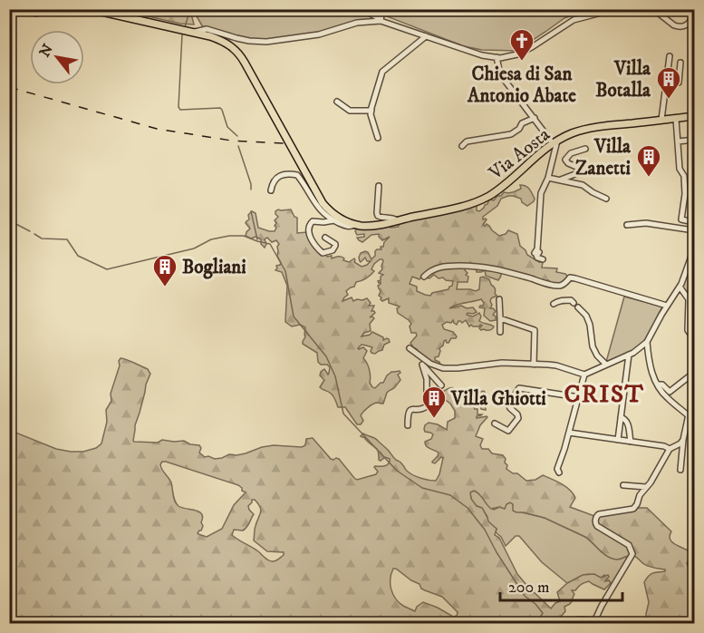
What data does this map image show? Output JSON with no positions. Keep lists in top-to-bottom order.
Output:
{
  "streets": {
    "main road": ["Via Aosta"]
  },
  "districts": ["CRIST"],
  "places": {
    "church": ["Chiesa di San Antonio Abate"],
    "building": [
      "Villa Botalla",
      "Villa Zanetti",
      "Bogliani",
      "Villa Ghiotti"
    ]
  },
  "scale_bar": "200 m",
  "north": "top left"
}
